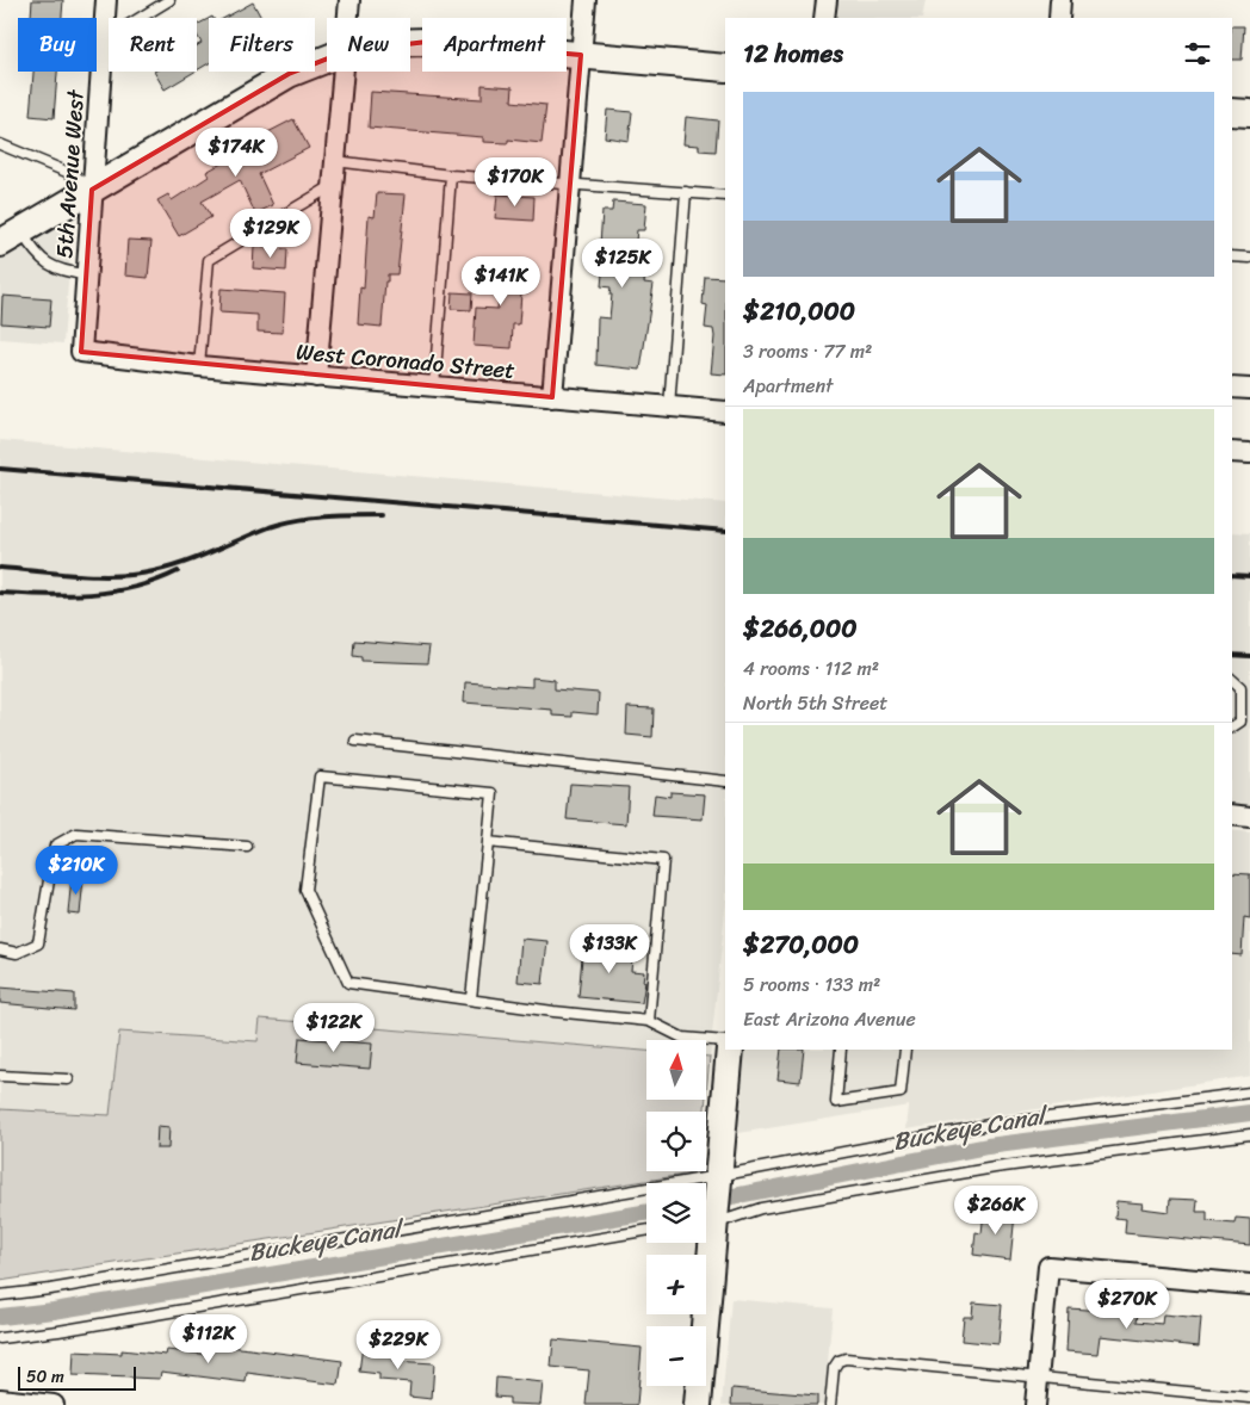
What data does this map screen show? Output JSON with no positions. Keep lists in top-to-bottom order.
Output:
{
  "streets": {
    "street": ["5th Avenue West", "West Coronado Street"]
  },
  "crossings": [
    ["5th Avenue West", "West Coronado Street"]
  ],
  "water": ["Buckeye Canal"],
  "scale_bar": "50 m",
  "north": "top",
  "page": {
    "chip": [
      "Buy",
      "Rent",
      "Filters",
      "New",
      "Apartment"
    ],
    "heading": "12 homes",
    "list": [
      {
        "name": "$210,000",
        "note": "3 rooms · 77 m² · Apartment"
      },
      {
        "name": "$266,000",
        "note": "4 rooms · 112 m² · North 5th Street"
      },
      {
        "name": "$270,000",
        "note": "5 rooms · 133 m² · East Arizona Avenue"
      }
    ],
    "price": [
      "$174K",
      "$170K",
      "$129K",
      "$125K",
      "$141K",
      "$210K",
      "$133K",
      "$122K",
      "$266K",
      "$270K",
      "$112K",
      "$229K"
    ],
    "map_buttons": ["+", "−"],
    "scale": "50 m"
  }
}
